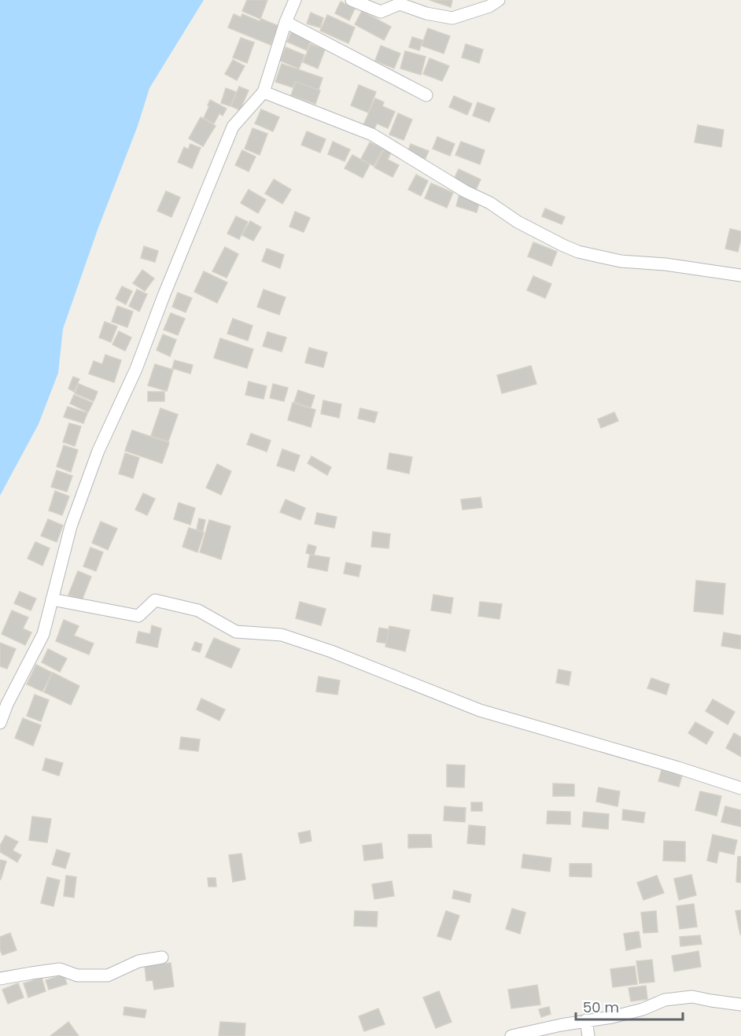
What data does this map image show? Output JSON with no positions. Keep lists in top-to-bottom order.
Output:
{
  "scale_bar": "50 m"
}
